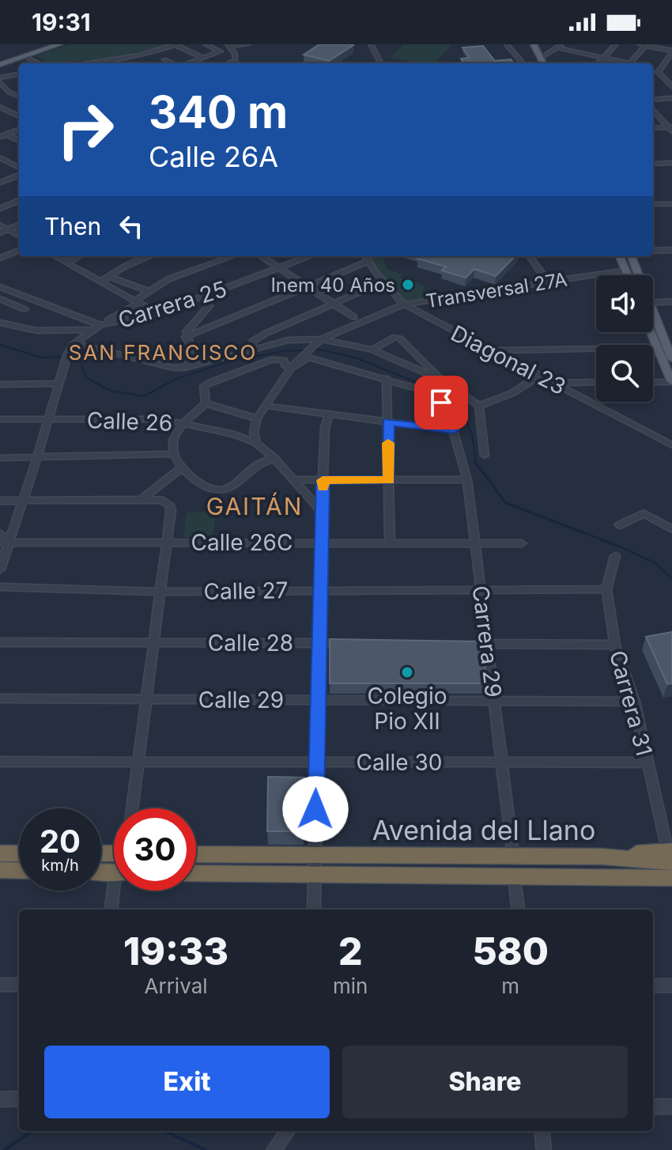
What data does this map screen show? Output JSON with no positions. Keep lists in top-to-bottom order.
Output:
{
  "streets": {
    "highway": ["Avenida del Llano"],
    "street": [
      "Transversal 27A",
      "Carrera 25",
      "Diagonal 23",
      "Calle 26",
      "Calle 26C",
      "Calle 27",
      "Carrera 29",
      "Calle 28",
      "Calle 29",
      "Carrera 31",
      "Calle 30"
    ]
  },
  "crossings": [
    ["Transversal 27A", "Diagonal 23"],
    ["Carrera 25", "Calle 26"],
    ["Carrera 25", "Calle 26C"],
    ["Calle 26C", "Carrera 29"],
    ["Calle 27", "Carrera 29"],
    ["Calle 27", "Carrera 31"],
    ["Carrera 29", "Calle 29"],
    ["Carrera 29", "Calle 30"],
    ["Carrera 29", "Avenida del Llano"],
    ["Calle 29", "Carrera 31"],
    ["Carrera 31", "Calle 30"],
    ["Carrera 31", "Avenida del Llano"]
  ],
  "districts": ["SAN FRANCISCO", "GAITÁN"],
  "places": ["Inem 40 Años", "Colegio Pio XII"],
  "page": {
    "status": "19:31",
    "turn": ["340 m", "Calle 26A"],
    "then": "Then",
    "speed": "20 km/h",
    "limit": "30",
    "eta": [
      "19:33",
      "Arrival",
      "2",
      "min",
      "580",
      "m"
    ],
    "buttons": ["Exit", "Share"]
  }
}
